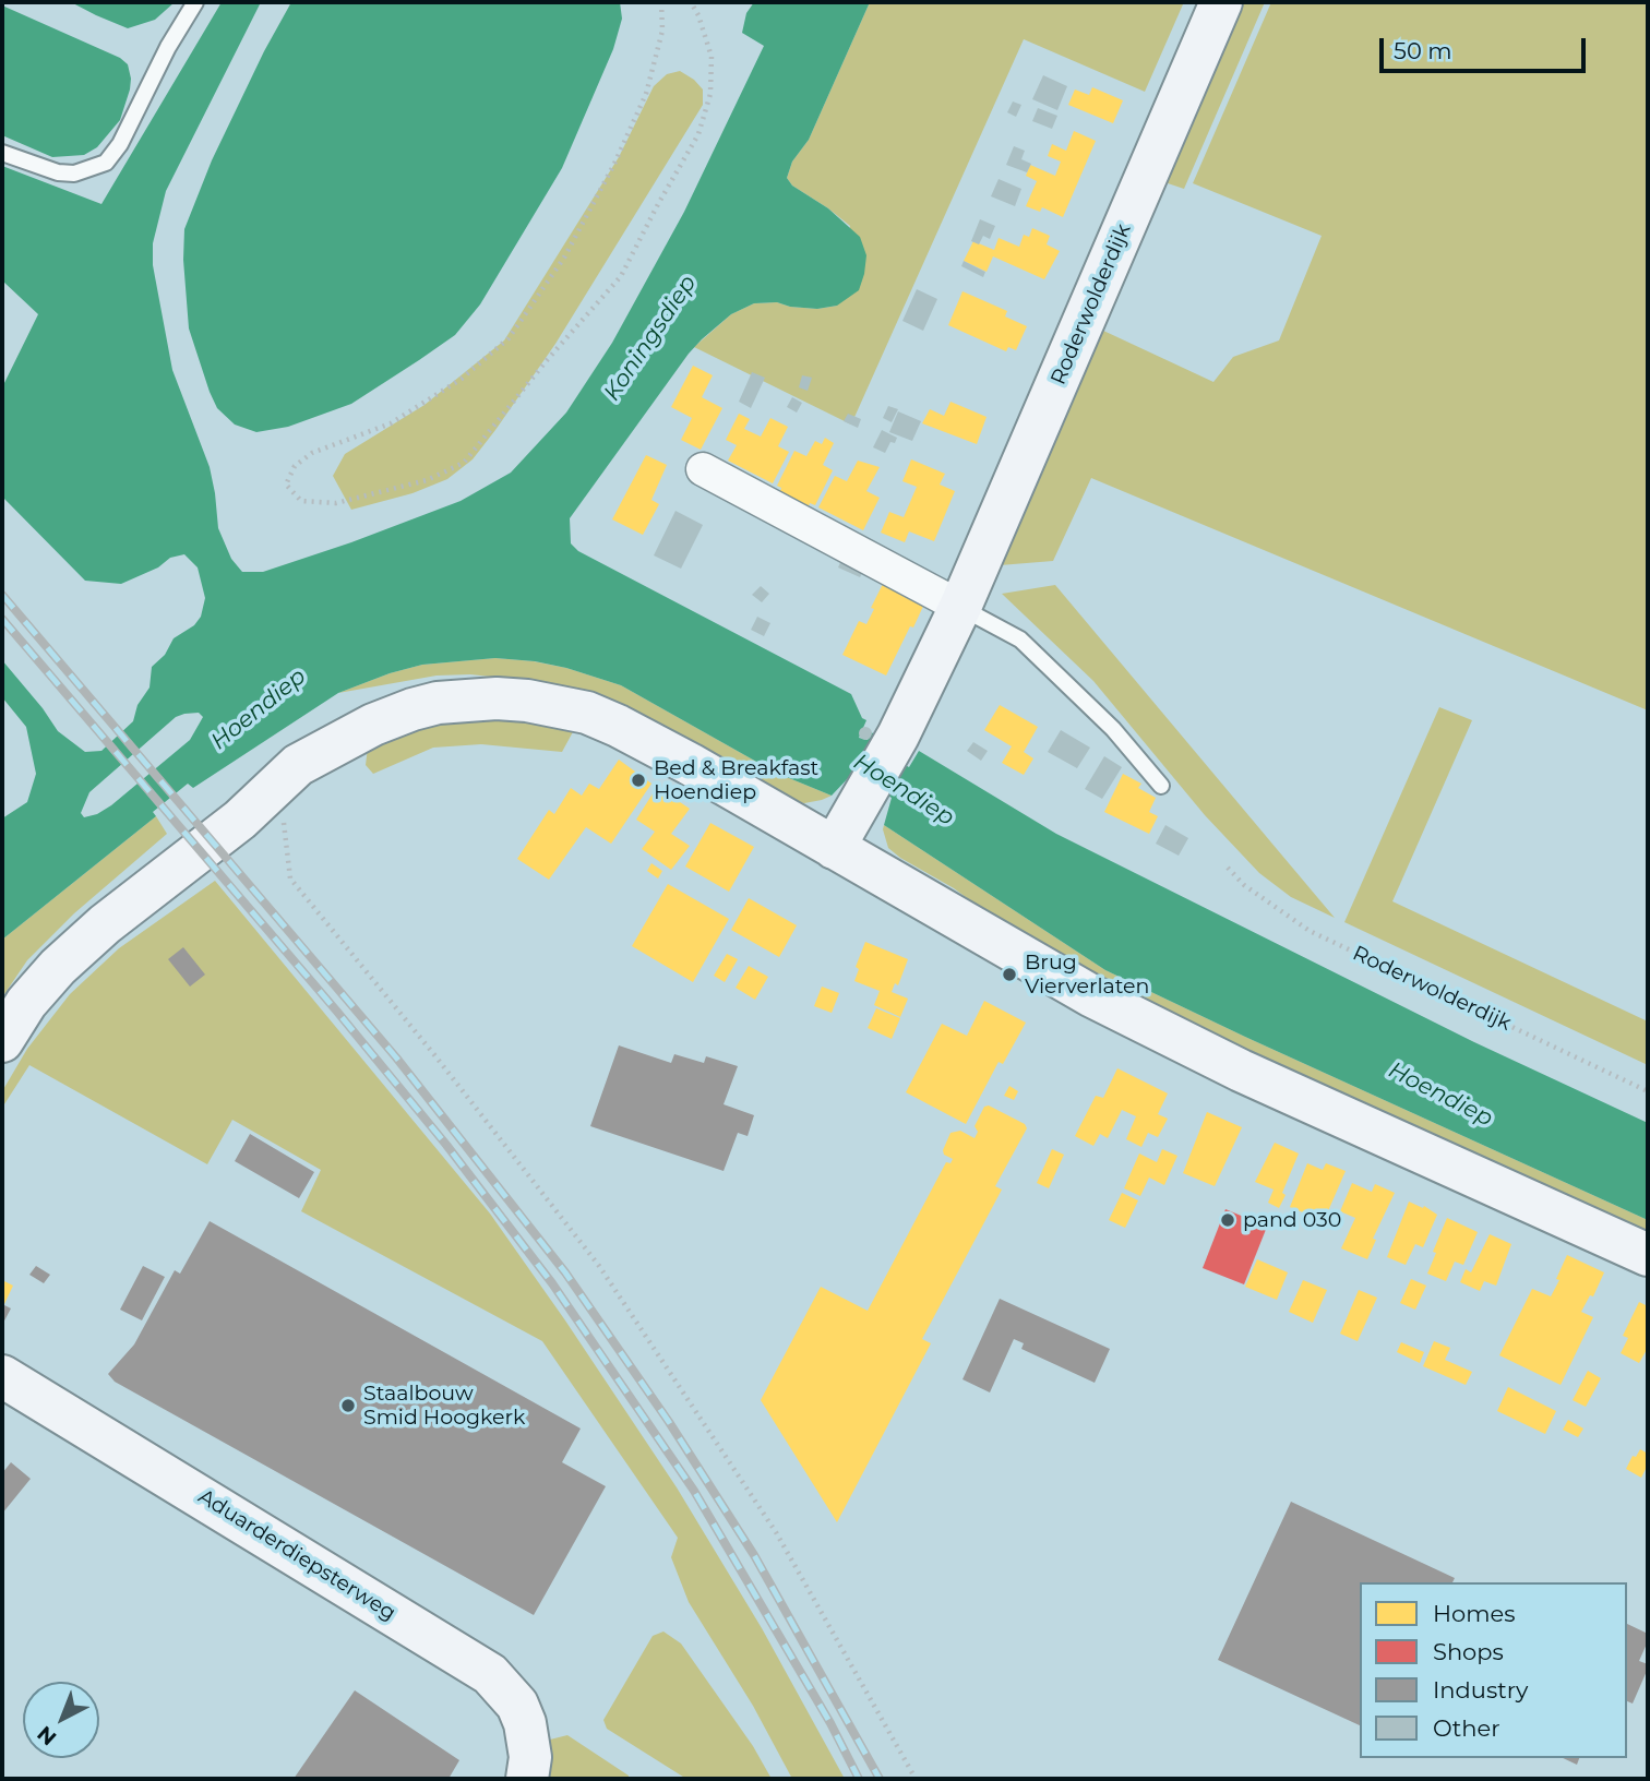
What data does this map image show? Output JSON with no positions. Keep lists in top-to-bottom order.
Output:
{
  "streets": {
    "main road": ["Roderwolderdijk", "Aduarderdiepsterweg"]
  },
  "water": ["Koningsdiep", "Hoendiep"],
  "places": [
    "Bed & Breakfast Hoendiep",
    "Brug Vierverlaten",
    "pand 030",
    "Staalbouw Smid Hoogkerk"
  ],
  "legend": [
    "Homes",
    "Shops",
    "Industry",
    "Other"
  ],
  "scale_bar": "50 m",
  "north": "bottom left"
}
